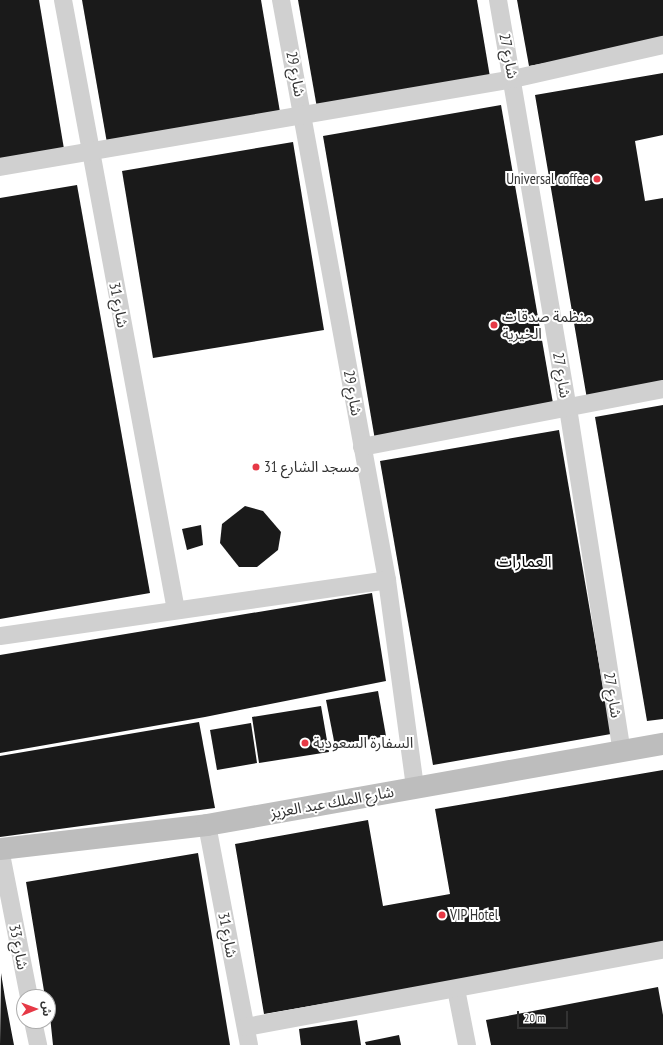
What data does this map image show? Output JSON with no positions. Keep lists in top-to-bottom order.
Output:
{
  "streets": {
    "street": [
      "شارع 27",
      "شارع 29",
      "شارع 31",
      "شارع الملك عبد العزيز",
      "شارع 33"
    ]
  },
  "crossings": [
    ["شارع 27", "شارع الملك عبد العزيز"],
    ["شارع 29", "شارع الملك عبد العزيز"],
    ["شارع 31", "شارع الملك عبد العزيز"],
    ["شارع الملك عبد العزيز", "شارع 33"]
  ],
  "districts": ["العمارات"],
  "places": [
    "Universal coffee",
    "منظمة صدقات الخيرية",
    "مسجد الشارع 31",
    "السفارة السعودية",
    "VIP Hotel"
  ],
  "scale_bar": "20 m",
  "north": "right"
}
